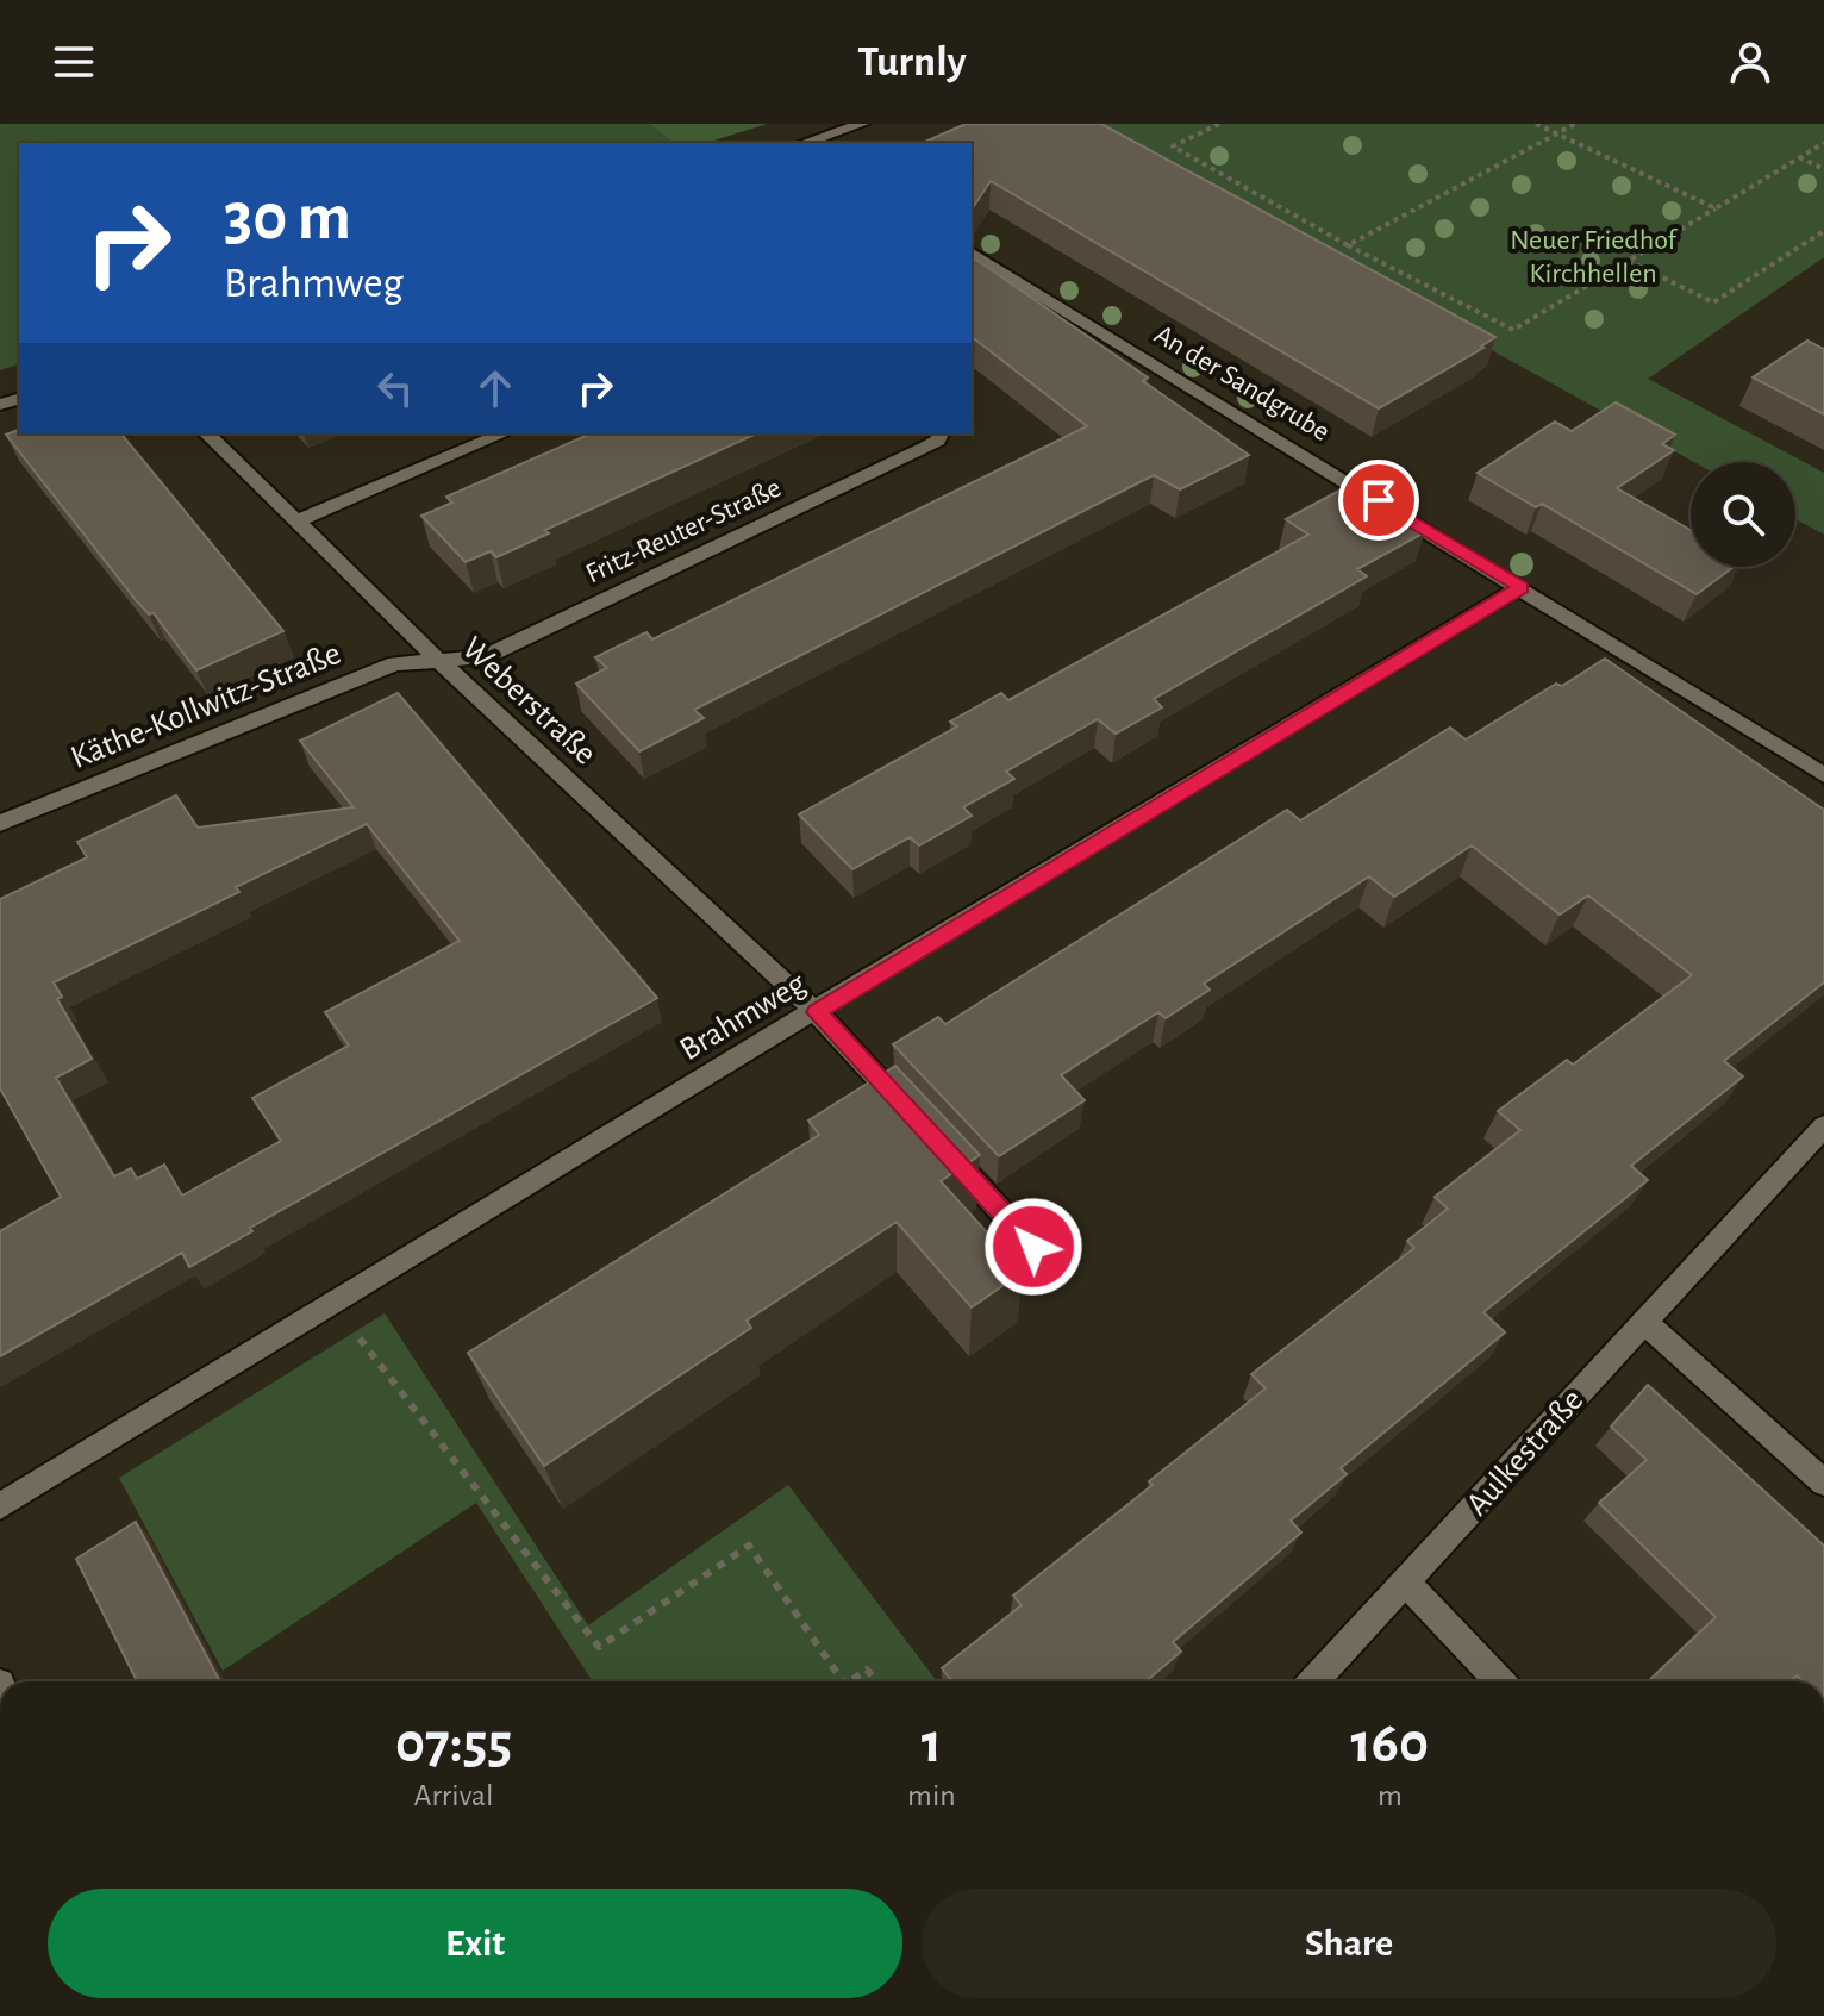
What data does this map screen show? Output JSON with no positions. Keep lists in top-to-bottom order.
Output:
{
  "streets": {
    "street": [
      "An der Sandgrube",
      "Fritz-Reuter-Straße",
      "Weberstraße",
      "Käthe-Kollwitz-Straße",
      "Brahmweg",
      "Aulkestraße"
    ]
  },
  "crossings": [
    ["An der Sandgrube", "Brahmweg"],
    ["Fritz-Reuter-Straße", "Weberstraße"],
    ["Fritz-Reuter-Straße", "Käthe-Kollwitz-Straße"],
    ["Weberstraße", "Käthe-Kollwitz-Straße"],
    ["Weberstraße", "Brahmweg"]
  ],
  "parks": ["Neuer Friedhof Kirchhellen"],
  "page": {
    "header": "Turnly",
    "turn": ["30 m", "Brahmweg"],
    "eta": [
      "07:55",
      "Arrival",
      "1",
      "min",
      "160",
      "m"
    ],
    "buttons": ["Exit", "Share"]
  }
}
